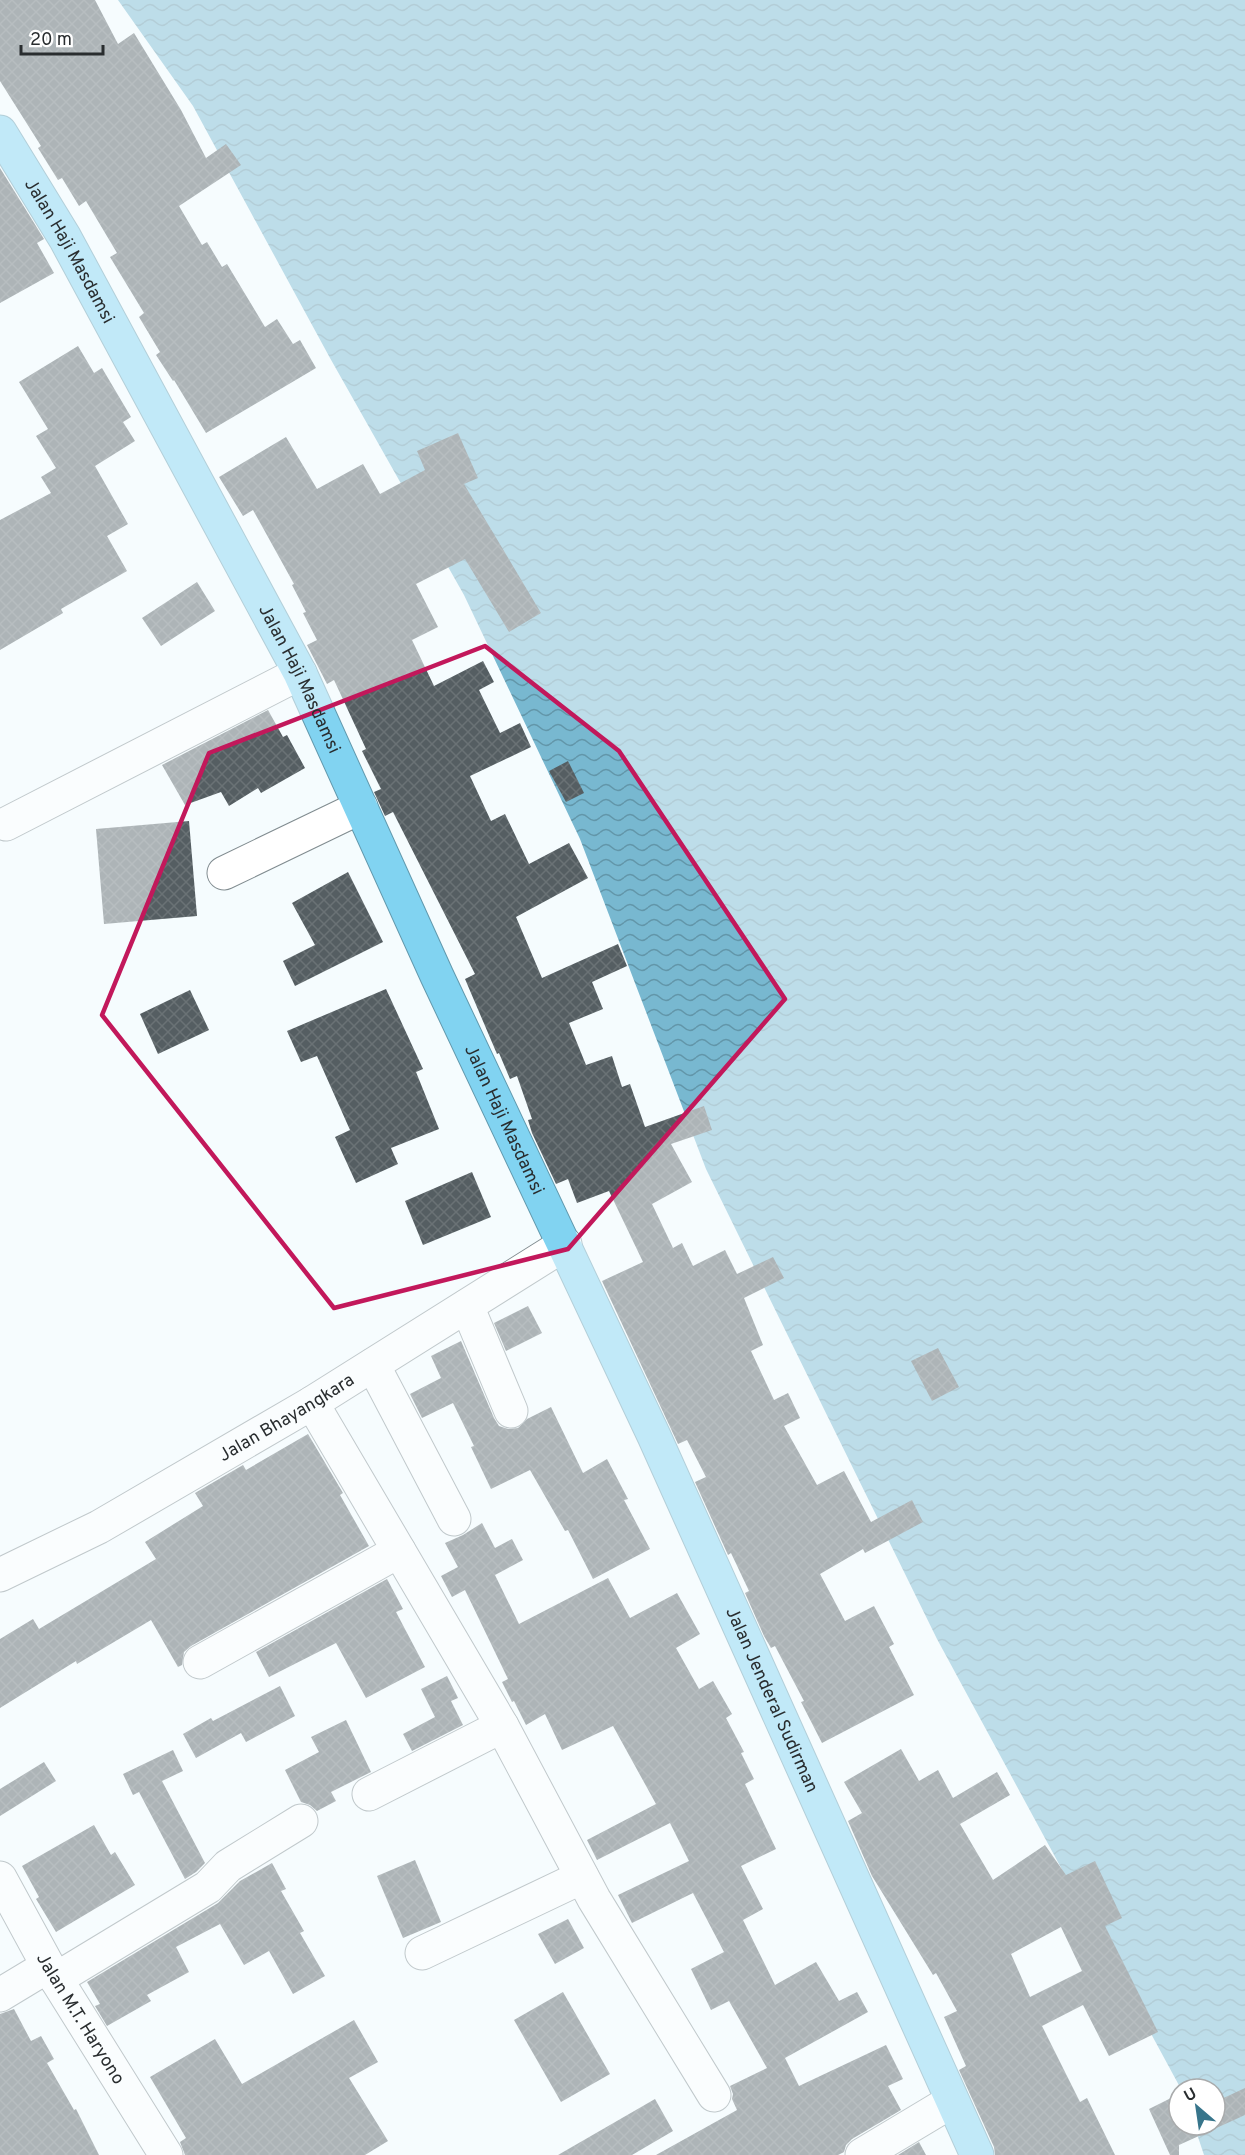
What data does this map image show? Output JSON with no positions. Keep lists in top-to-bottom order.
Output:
{
  "streets": {
    "highway": ["Jalan Haji Masdamsi", "Jalan Jenderal Sudirman"],
    "street": ["Jalan Bhayangkara", "Jalan M.T. Haryono"]
  },
  "crossings": [
    ["Jalan Haji Masdamsi", "Jalan Bhayangkara"],
    ["Jalan Haji Masdamsi", "Jalan Jenderal Sudirman"],
    ["Jalan Bhayangkara", "Jalan Jenderal Sudirman"]
  ],
  "scale_bar": "20 m",
  "north": "top left"
}
